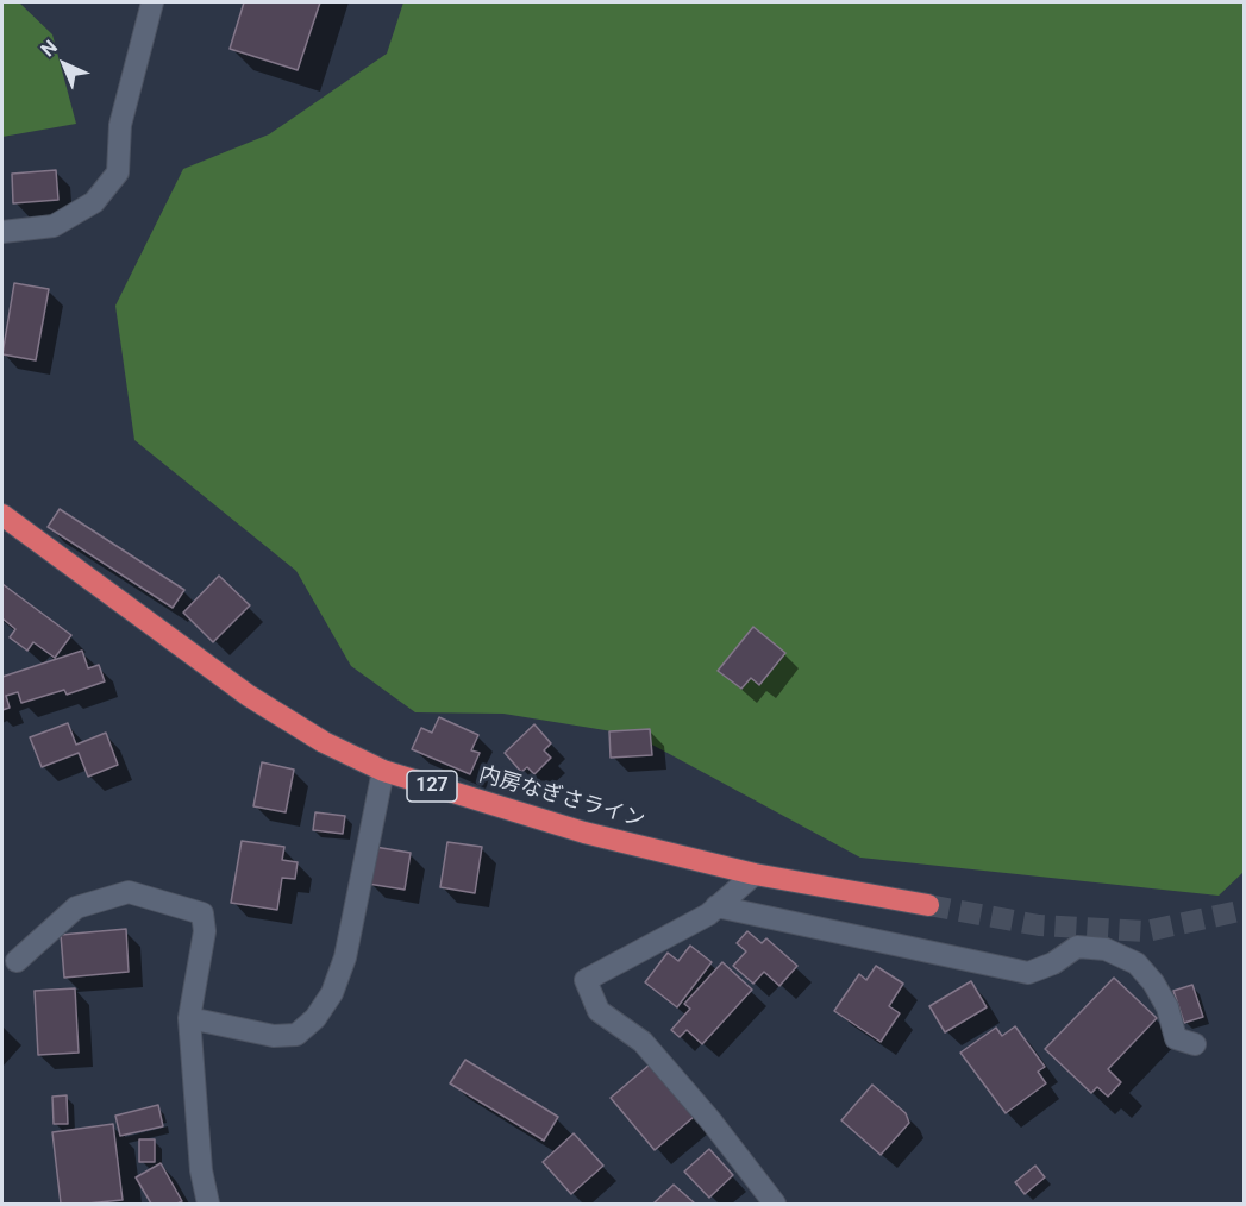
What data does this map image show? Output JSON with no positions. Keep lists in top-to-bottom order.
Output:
{
  "streets": {
    "highway": ["127", "内房なぎさライン"]
  },
  "north": "top left"
}
